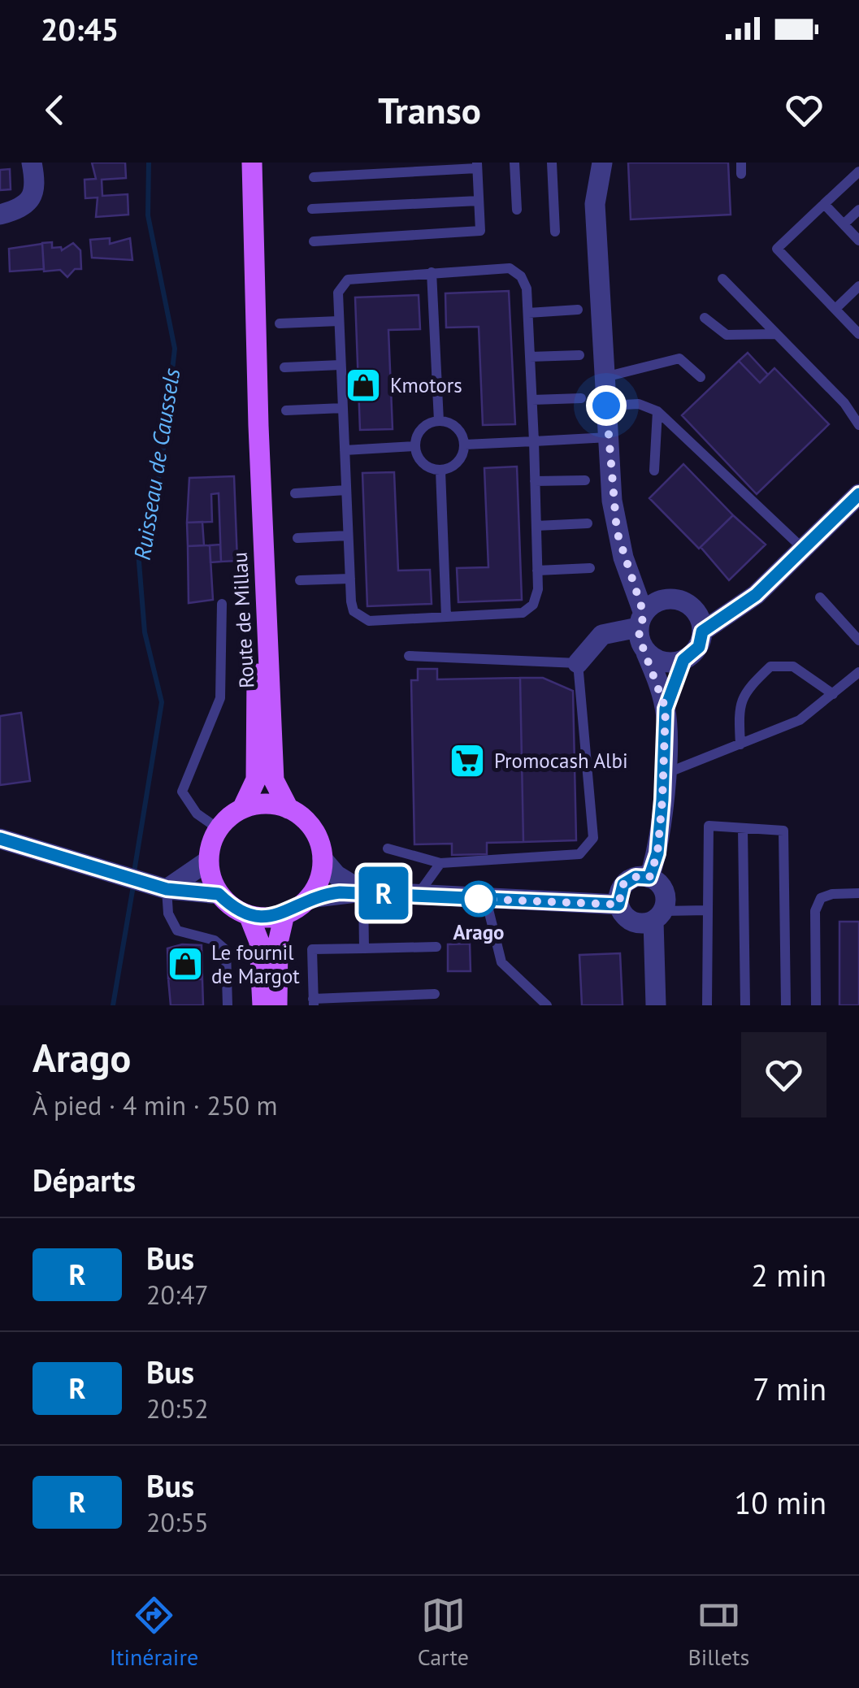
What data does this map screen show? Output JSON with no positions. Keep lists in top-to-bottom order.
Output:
{
  "streets": {
    "main road": ["Route de Millau"]
  },
  "water": ["Ruisseau de Caussels"],
  "places": {
    "shop": ["Kmotors", "Le fournil de Margot"],
    "supermarket": ["Promocash Albi"],
    "other": ["Arago"]
  },
  "lines": ["bus line R"],
  "page": {
    "status": "20:45",
    "header": "Transo",
    "on_map": "R",
    "heading": [
      ["Arago", "À pied · 4 min · 250 m"],
      "Départs"
    ],
    "list": [
      {
        "mark": "R",
        "name": "Bus",
        "note": "20:47",
        "value": "2 min"
      },
      {
        "mark": "R",
        "name": "Bus",
        "note": "20:52",
        "value": "7 min"
      },
      {
        "mark": "R",
        "name": "Bus",
        "note": "20:55",
        "value": "10 min"
      }
    ],
    "tabs": ["Itinéraire", "Carte", "Billets"]
  }
}
